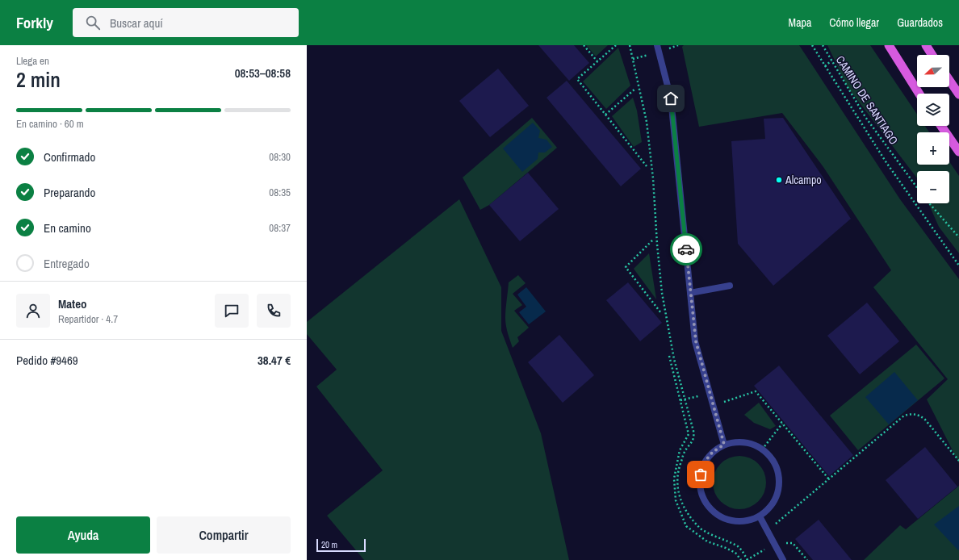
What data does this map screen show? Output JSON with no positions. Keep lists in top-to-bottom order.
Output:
{
  "streets": {
    "path": ["CAMINO DE SANTIAGO"]
  },
  "places": ["Alcampo"],
  "scale_bar": "20 m",
  "north": "left",
  "page": {
    "header": "Forkly",
    "search": "Buscar aquí",
    "nav": ["Mapa", "Cómo llegar", "Guardados"],
    "heading": ["2 min", "Llega en", "08:53–08:58"],
    "panel": [
      "Mateo",
      "Repartidor · 4.7",
      "Pedido #9469",
      "38.47 €"
    ],
    "map_buttons": ["+", "−"],
    "bar": "En camino · 60 m",
    "list": [
      ["Confirmado", "08:30"],
      ["Preparando", "08:35"],
      ["En camino", "08:37"],
      "Entregado"
    ],
    "buttons": ["Ayuda", "Compartir"],
    "scale": "20 m"
  }
}
